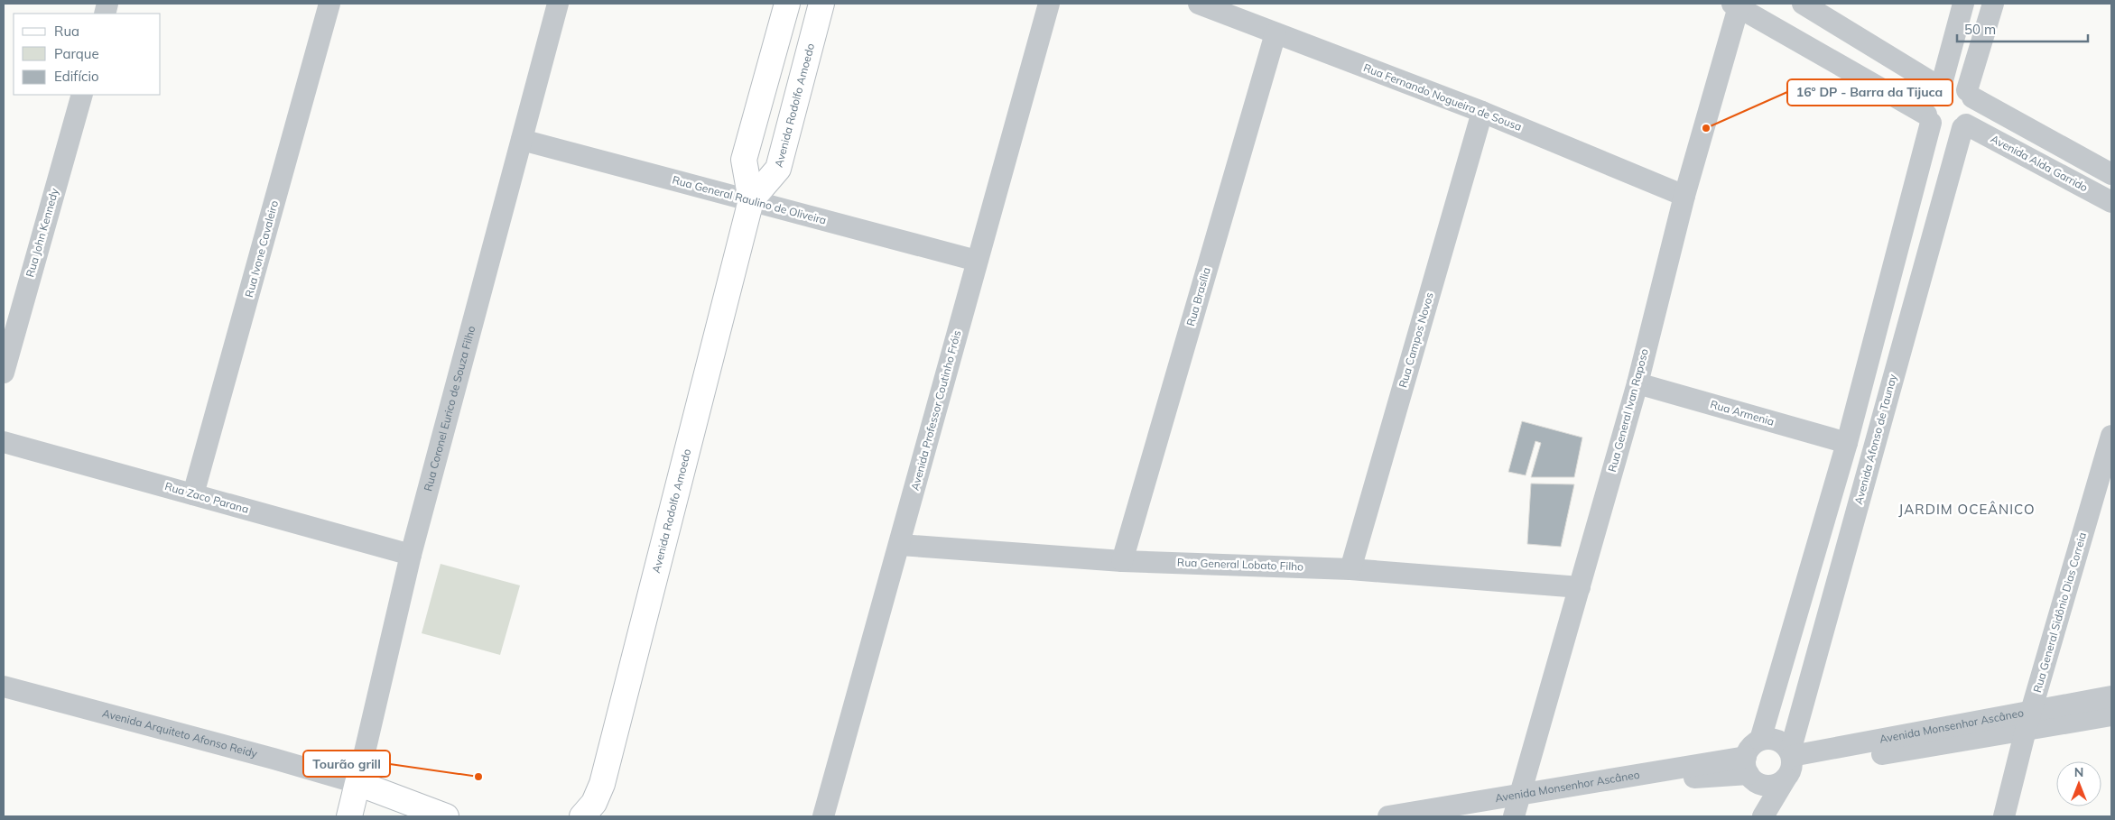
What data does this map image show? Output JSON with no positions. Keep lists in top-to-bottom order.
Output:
{
  "streets": {
    "street": [
      "Rua Fernando Nogueira de Sousa",
      "Avenida Rodolfo Amoedo",
      "Avenida Alda Garrido",
      "Rua General Raulino de Oliveira",
      "Rua John Kennedy",
      "Rua Ivone Cavaleiro",
      "Rua Brasília",
      "Rua Campos Novos",
      "Rua Coronel Eurico de Souza Filho",
      "Avenida Professor Coutinho Fróis",
      "Rua General Ivan Raposo",
      "Rua Armenia",
      "Avenida Afonso de Taunay",
      "Rua Zaco Parana",
      "Rua General Lobato Filho",
      "Rua General Sidônio Dias Correia",
      "Avenida Monsenhor Ascâneo",
      "Avenida Arquiteto Afonso Reidy"
    ]
  },
  "crossings": [
    ["Rua Fernando Nogueira de Sousa", "Rua Brasília"],
    ["Rua Fernando Nogueira de Sousa", "Rua Campos Novos"],
    ["Rua Fernando Nogueira de Sousa", "Rua General Ivan Raposo"],
    ["Avenida Rodolfo Amoedo", "Rua General Raulino de Oliveira"],
    ["Avenida Alda Garrido", "Avenida Afonso de Taunay"],
    ["Rua General Raulino de Oliveira", "Rua Coronel Eurico de Souza Filho"],
    ["Rua General Raulino de Oliveira", "Avenida Professor Coutinho Fróis"],
    ["Rua Ivone Cavaleiro", "Rua Zaco Parana"],
    ["Rua Brasília", "Rua General Lobato Filho"],
    ["Rua Campos Novos", "Rua General Lobato Filho"],
    ["Rua Coronel Eurico de Souza Filho", "Rua Zaco Parana"],
    ["Rua Coronel Eurico de Souza Filho", "Avenida Arquiteto Afonso Reidy"],
    ["Avenida Professor Coutinho Fróis", "Rua General Lobato Filho"],
    ["Rua General Ivan Raposo", "Rua Armenia"],
    ["Rua General Ivan Raposo", "Rua General Lobato Filho"],
    ["Rua General Ivan Raposo", "Avenida Monsenhor Ascâneo"],
    ["Avenida Afonso de Taunay", "Avenida Monsenhor Ascâneo"],
    ["Rua General Sidônio Dias Correia", "Avenida Monsenhor Ascâneo"]
  ],
  "districts": ["JARDIM OCEÂNICO"],
  "places": ["16º DP - Barra da Tijuca", "Tourão grill"],
  "legend": ["Rua", "Parque", "Edifício"],
  "scale_bar": "50 m",
  "north": "top"
}
